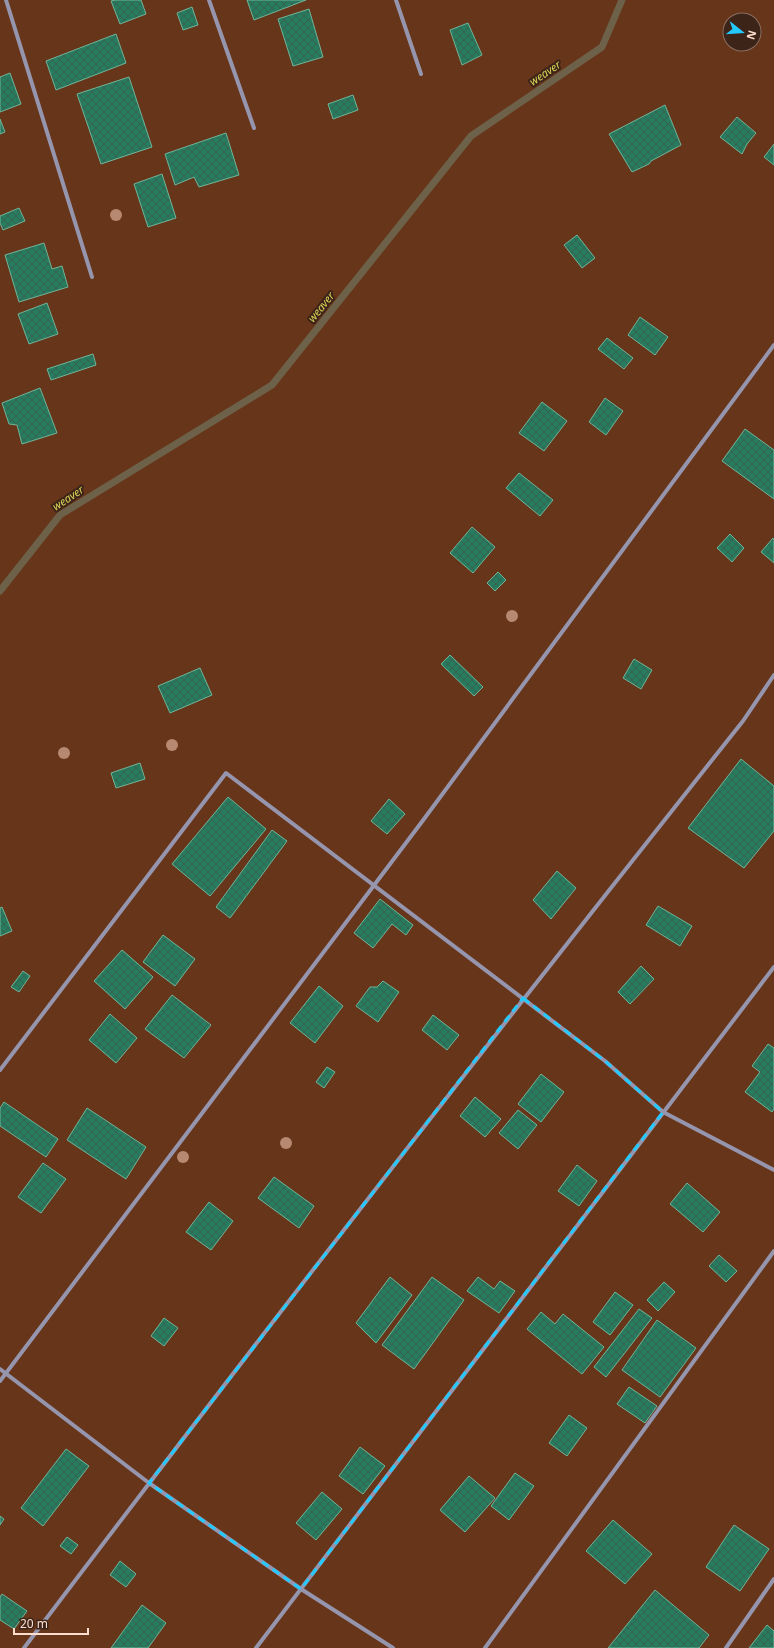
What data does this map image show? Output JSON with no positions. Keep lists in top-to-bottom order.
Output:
{
  "water": ["weaver"],
  "scale_bar": "20 m",
  "north": "right"
}
